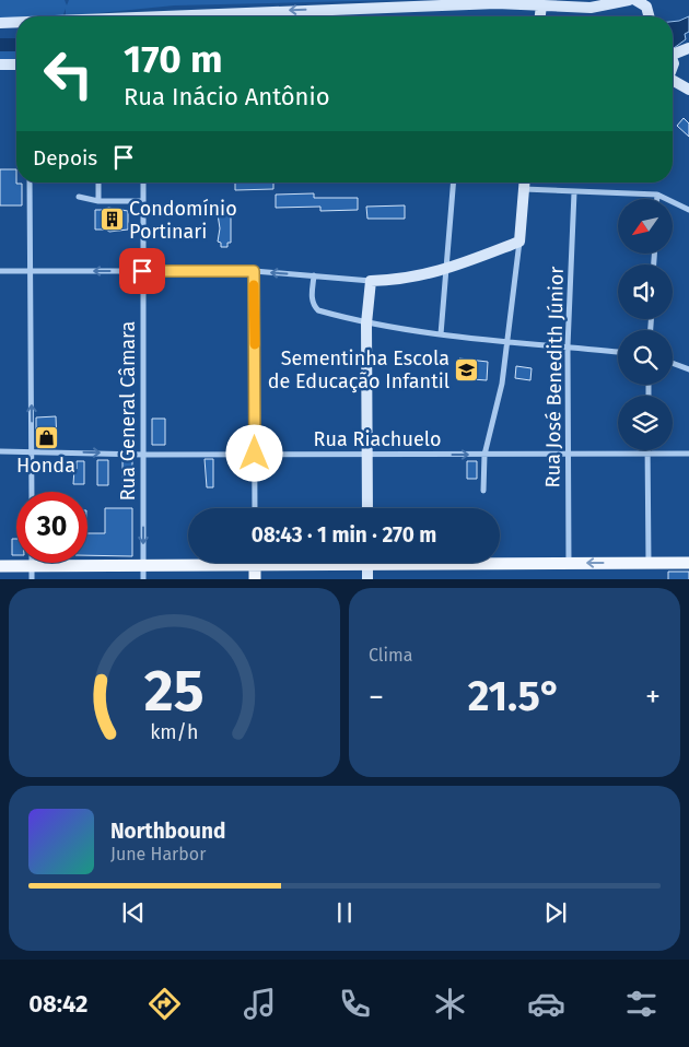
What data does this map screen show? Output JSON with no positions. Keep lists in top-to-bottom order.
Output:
{
  "streets": {
    "street": ["Rua José Benedith Júnior", "Rua General Câmara", "Rua Riachuelo"]
  },
  "crossings": [
    ["Rua José Benedith Júnior", "Rua Riachuelo"],
    ["Rua General Câmara", "Rua Riachuelo"]
  ],
  "places": {
    "building": ["Condomínio Portinari"],
    "school or university": ["Sementinha Escola de Educação Infantil"],
    "shop": ["Honda"]
  },
  "north": "bottom left",
  "page": {
    "turn": ["170 m", "Rua Inácio Antônio"],
    "then": "Depois",
    "limit": "30",
    "trip": "08:43 · 1 min · 270 m",
    "tile": "Clima",
    "heat": ["−", "21.5°", "+"],
    "song": ["Northbound", "June Harbor"],
    "tabs": "08:42",
    "gauge": ["25", "km/h"]
  }
}
